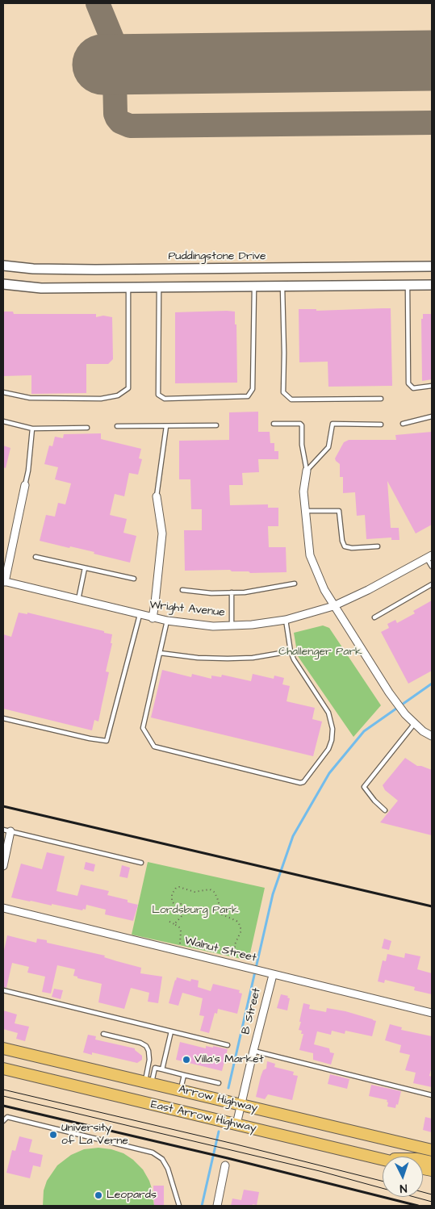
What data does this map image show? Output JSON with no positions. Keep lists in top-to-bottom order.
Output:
{
  "streets": {
    "main road": ["Arrow Highway", "East Arrow Highway"],
    "street": [
      "Puddingstone Drive",
      "Wright Avenue",
      "Walnut Street",
      "B Street"
    ]
  },
  "crossings": [
    ["Walnut Street", "B Street"],
    ["B Street", "Arrow Highway"],
    ["B Street", "East Arrow Highway"]
  ],
  "parks": ["Challenger Park", "Lordsburg Park"],
  "places": ["Villa's Market", "University of La Verne", "Leopards"],
  "north": "bottom"
}
